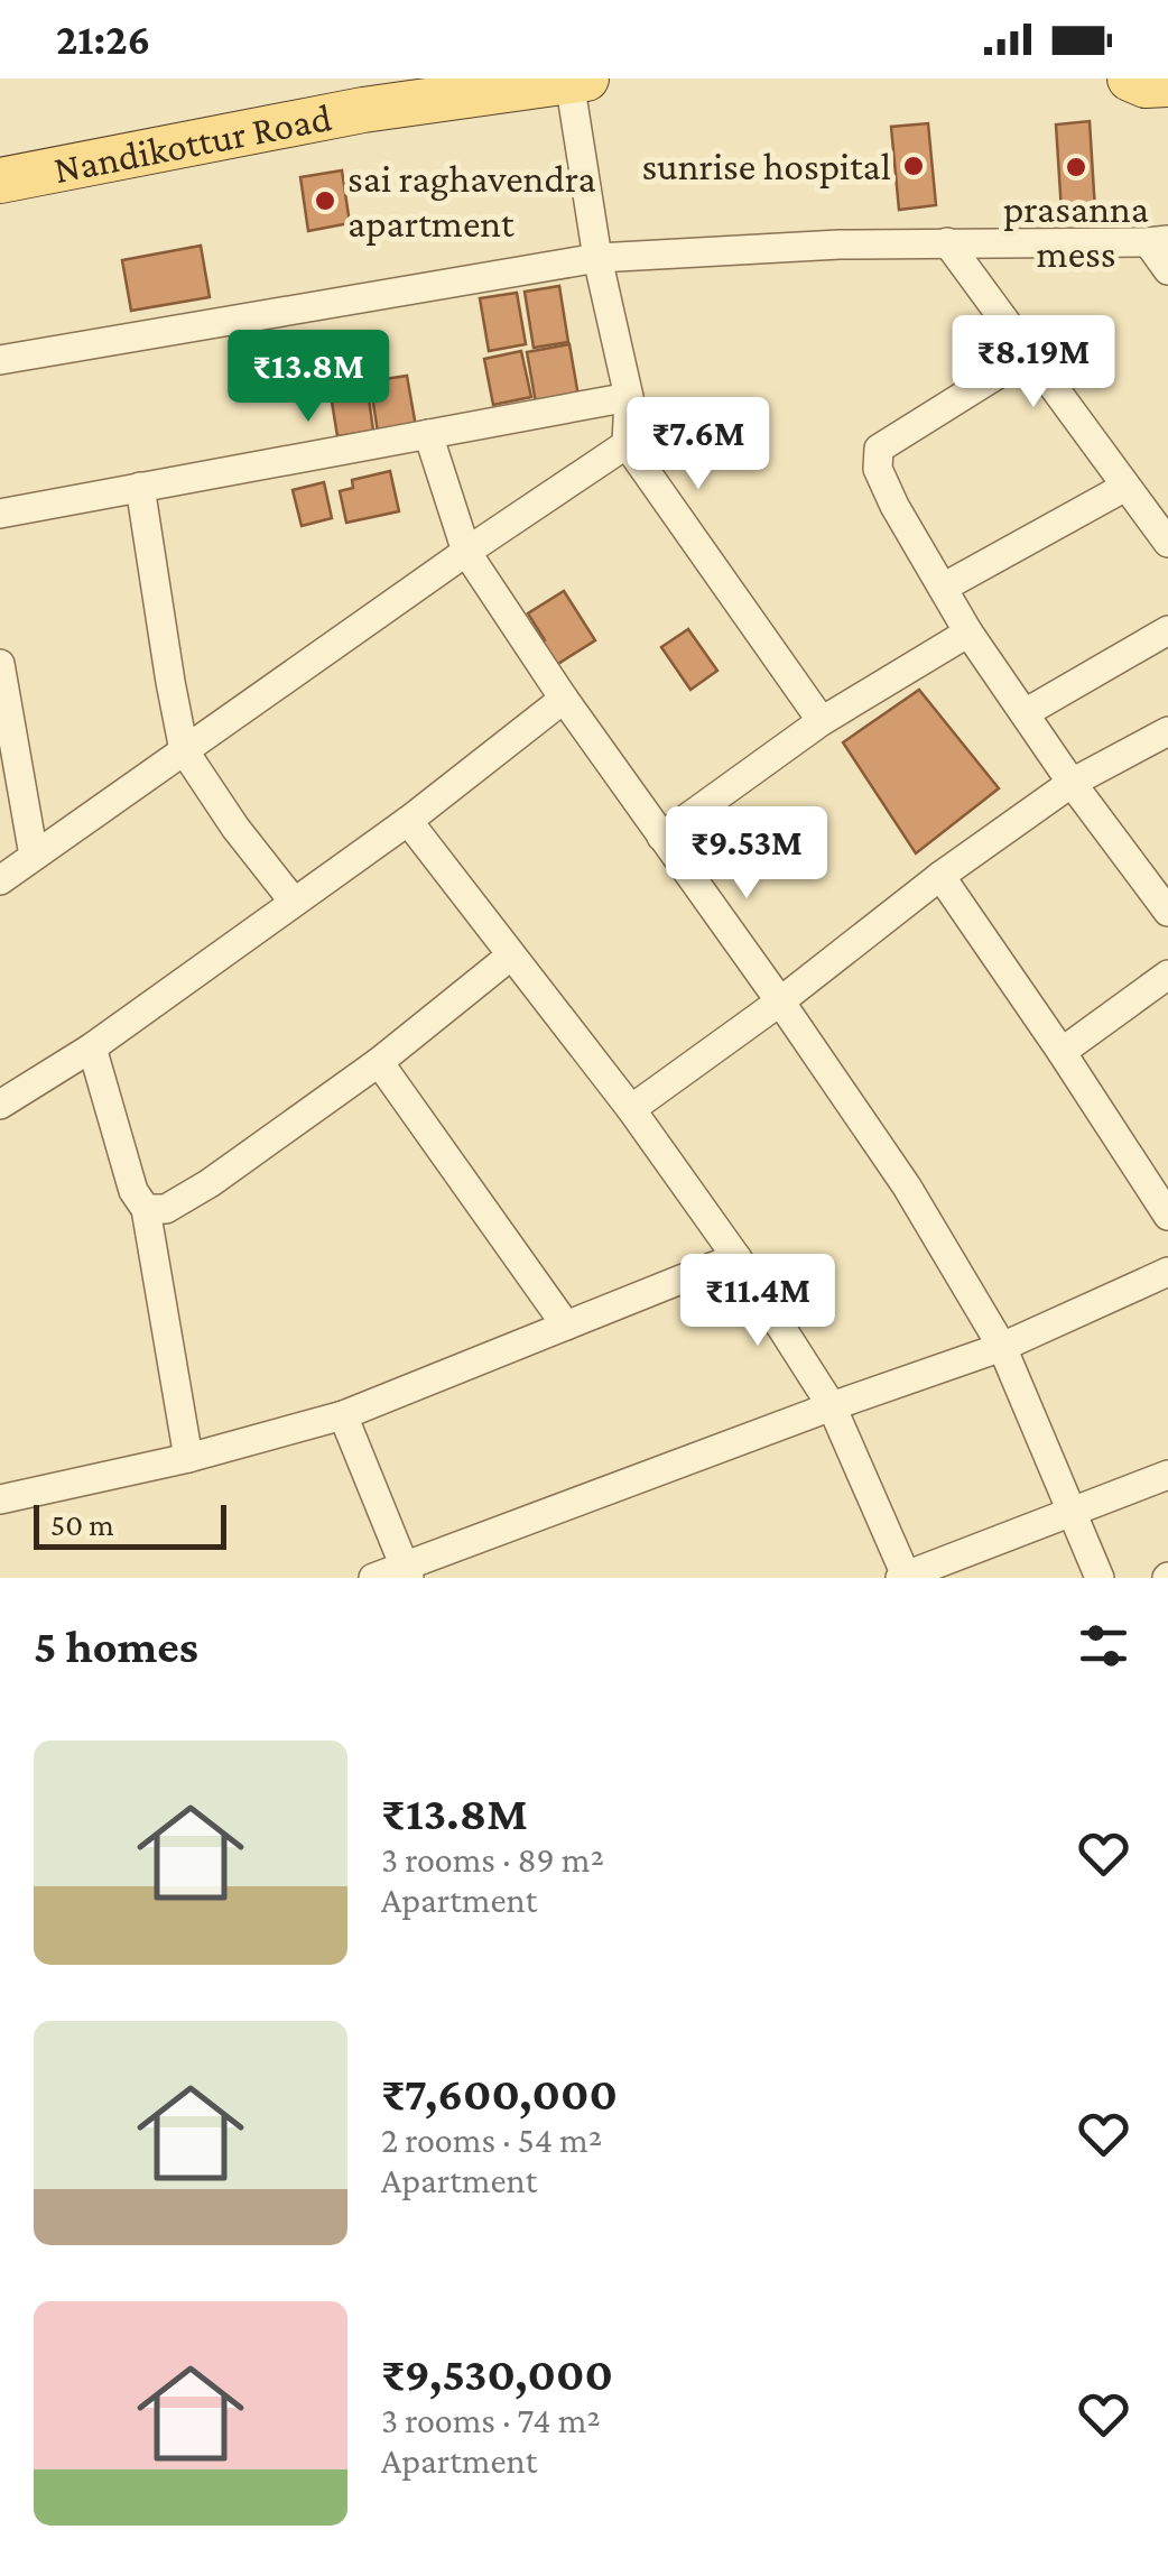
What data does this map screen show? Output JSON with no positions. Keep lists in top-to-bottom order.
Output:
{
  "streets": {
    "main road": ["Nandikottur Road"]
  },
  "places": ["sunrise hospital", "prasanna mess", "sai raghavendra apartment"],
  "scale_bar": "50 m",
  "page": {
    "status": "21:26",
    "price": [
      "₹8.19M",
      "₹13.8M",
      "₹7.6M",
      "₹9.53M",
      "₹11.4M"
    ],
    "scale": "50 m",
    "heading": "5 homes",
    "list": [
      {
        "name": "₹13.8M",
        "note": "3 rooms · 89 m² · Apartment"
      },
      {
        "name": "₹7,600,000",
        "note": "2 rooms · 54 m² · Apartment"
      },
      {
        "name": "₹9,530,000",
        "note": "3 rooms · 74 m² · Apartment"
      }
    ]
  }
}
